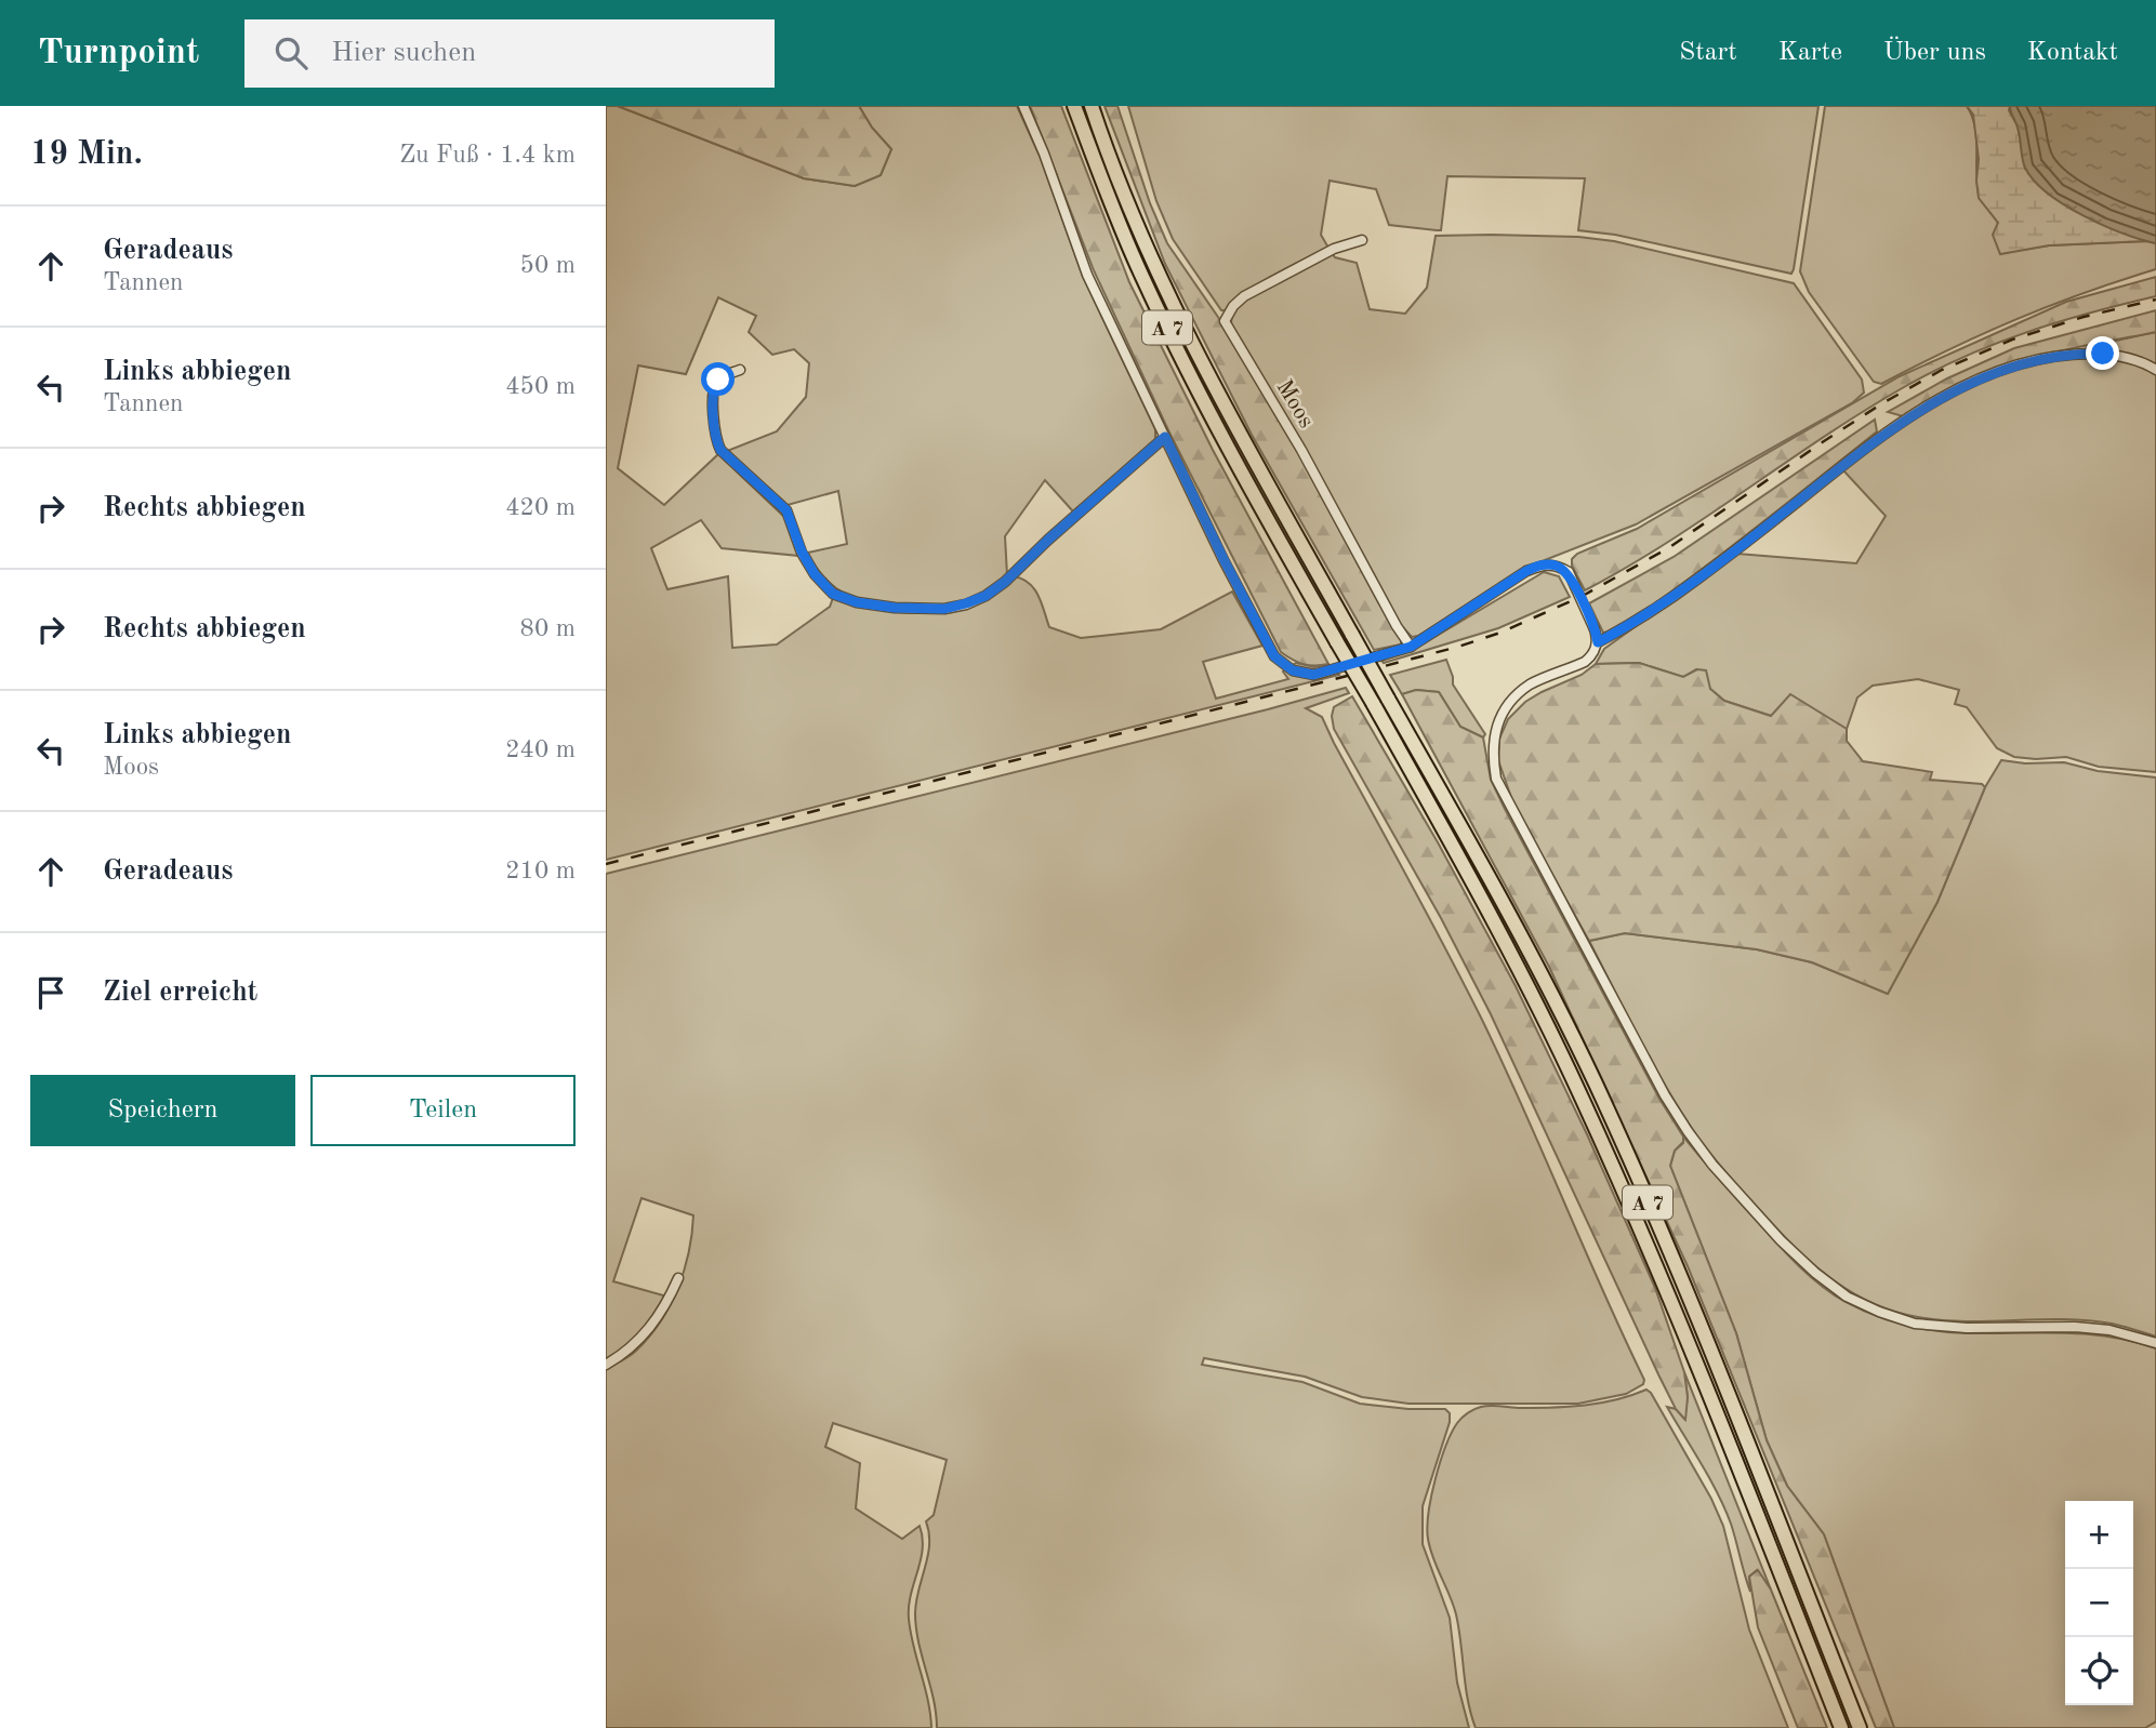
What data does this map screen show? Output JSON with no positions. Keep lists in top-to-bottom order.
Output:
{
  "streets": {
    "highway": ["A 7"],
    "street": ["Moos"]
  },
  "page": {
    "header": "Turnpoint",
    "search": "Hier suchen",
    "nav": [
      "Start",
      "Karte",
      "Über uns",
      "Kontakt"
    ],
    "heading": ["19 Min.", "Zu Fuß · 1.4 km"],
    "list": [
      ["Geradeaus", "Tannen", "50 m"],
      ["Links abbiegen", "Tannen", "450 m"],
      ["Rechts abbiegen", "420 m"],
      ["Rechts abbiegen", "80 m"],
      ["Links abbiegen", "Moos", "240 m"],
      ["Geradeaus", "210 m"],
      "Ziel erreicht"
    ],
    "buttons": ["Speichern", "Teilen"],
    "map_buttons": ["+", "−"]
  }
}
